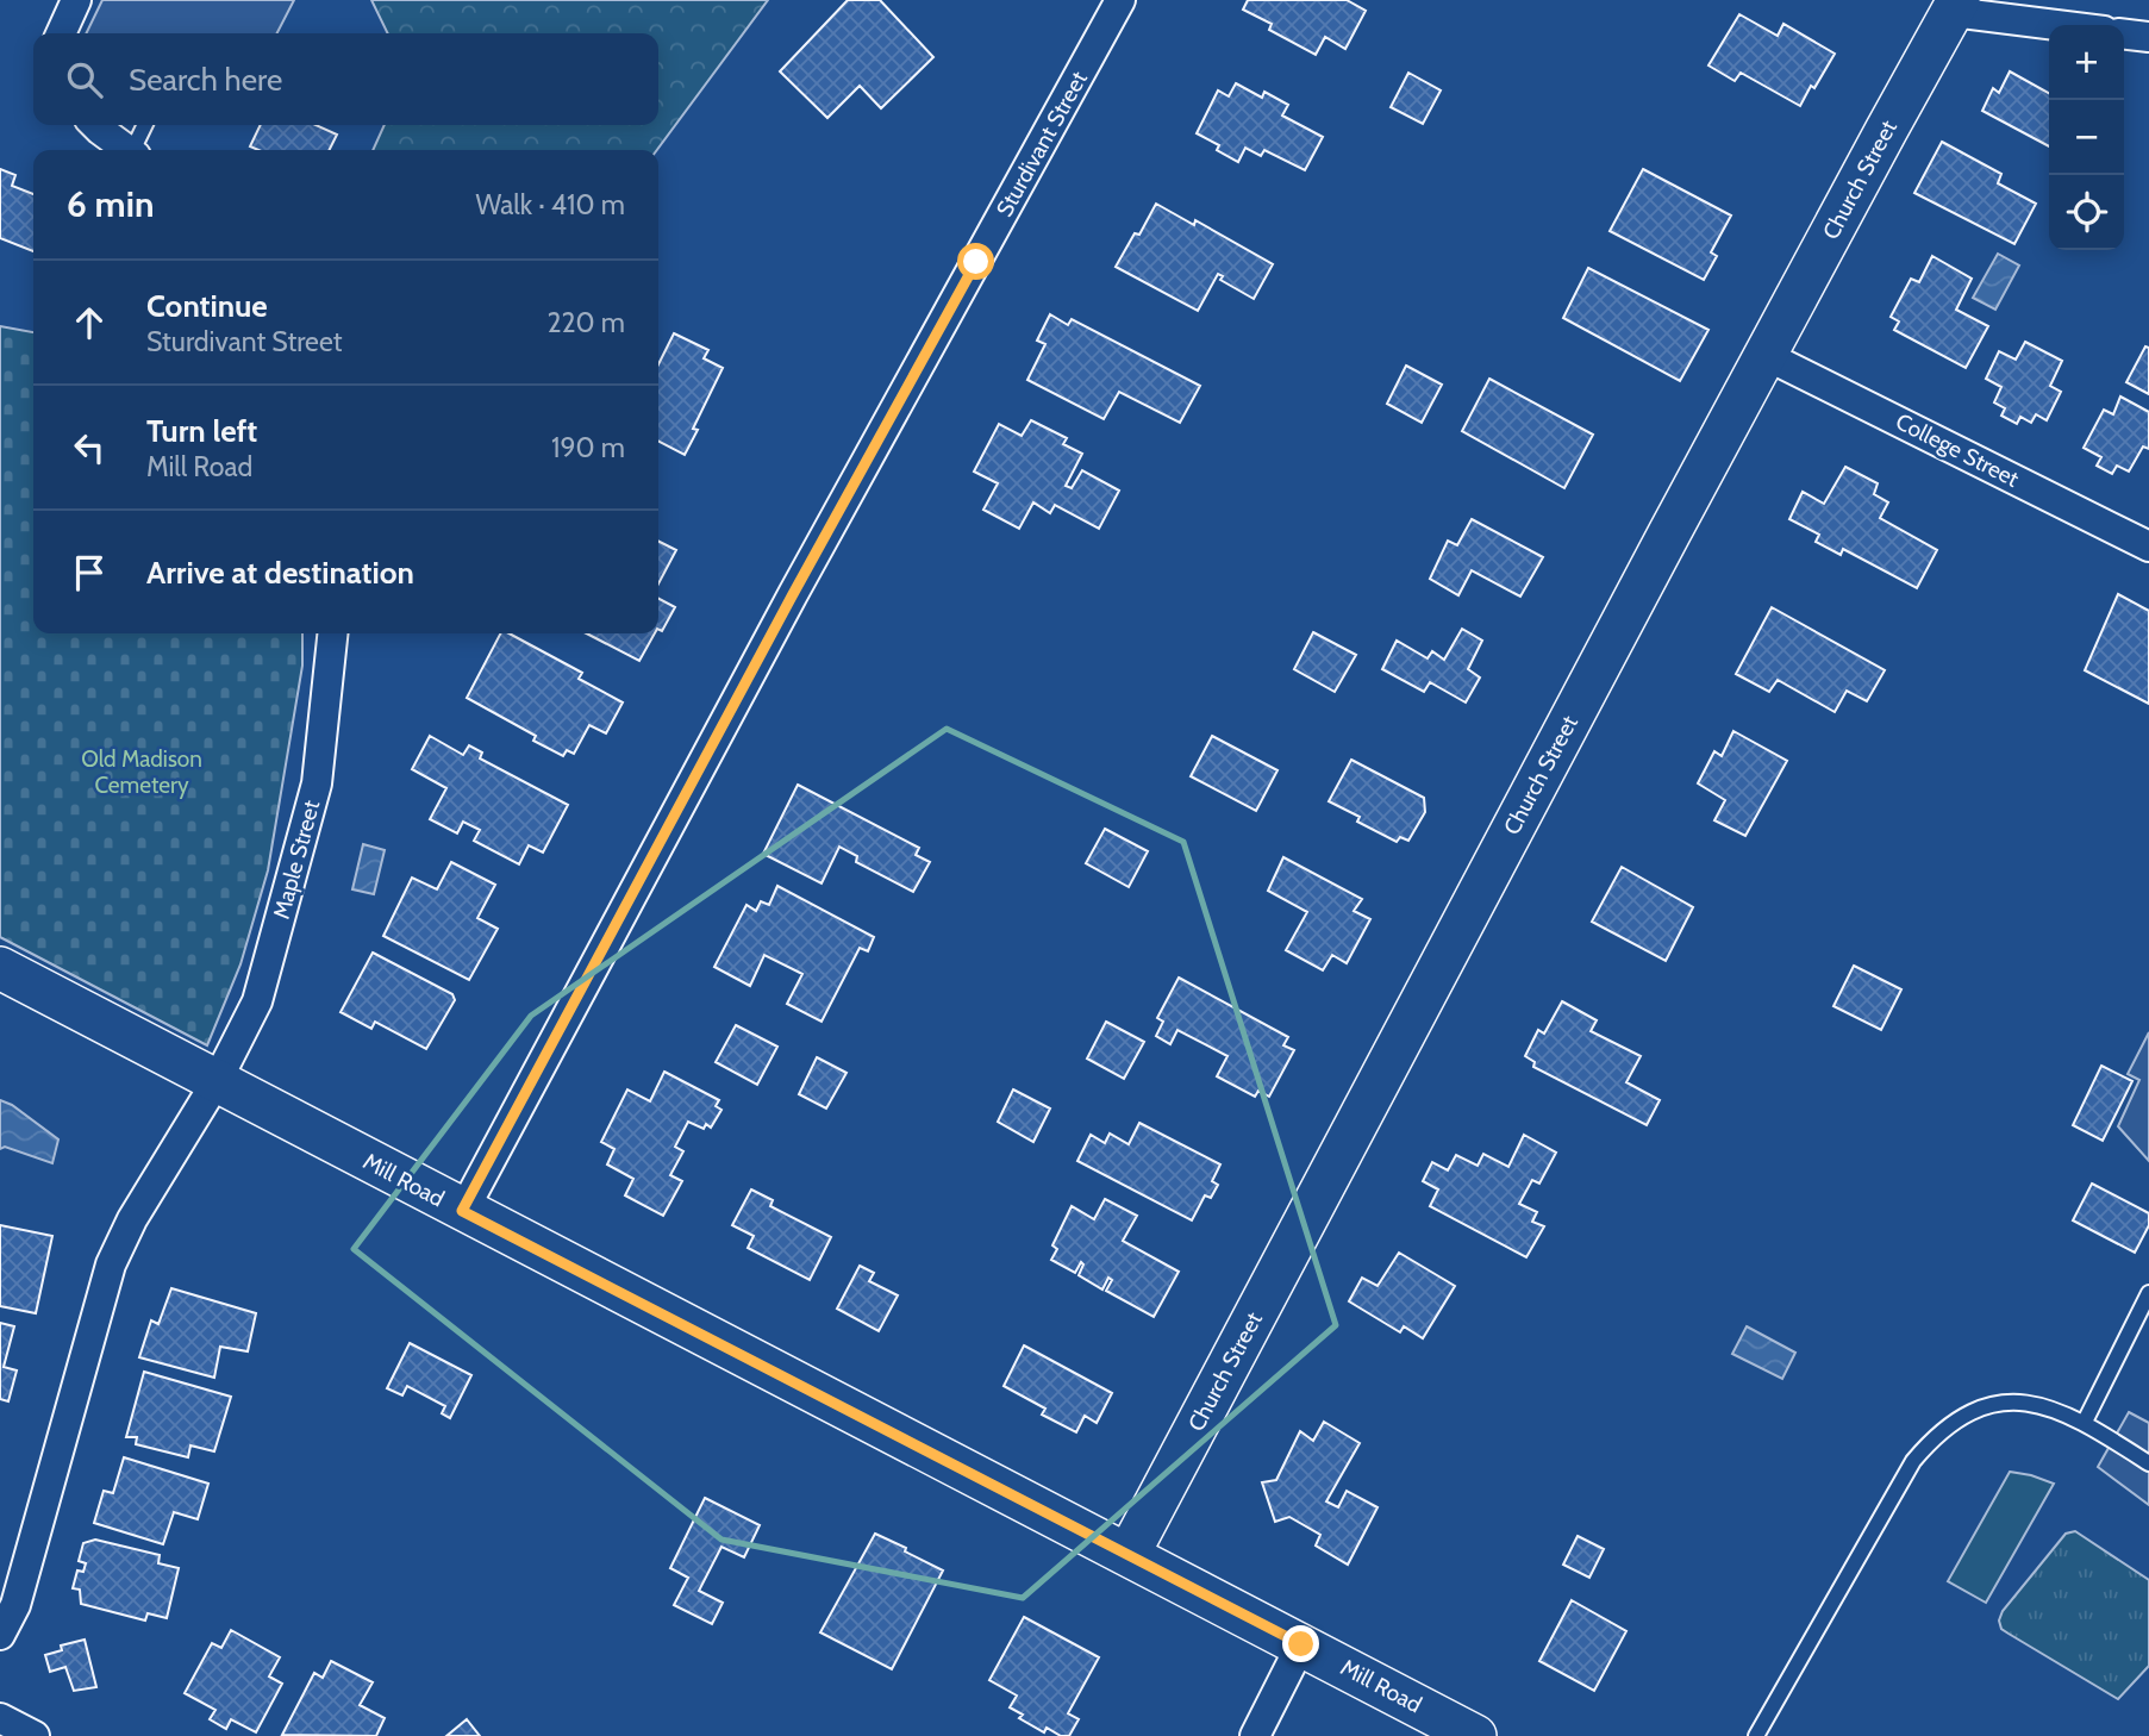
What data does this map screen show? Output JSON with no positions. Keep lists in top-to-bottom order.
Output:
{
  "streets": {
    "street": [
      "Sturdivant Street",
      "Church Street",
      "College Street",
      "Maple Street",
      "Mill Road"
    ]
  },
  "crossings": [
    ["Sturdivant Street", "Mill Road"],
    ["Church Street", "College Street"],
    ["Church Street", "Mill Road"],
    ["Maple Street", "Mill Road"]
  ],
  "parks": ["Old Madison Cemetery"],
  "page": {
    "map_buttons": ["+", "−"],
    "search": "Search here",
    "heading": ["6 min", "Walk · 410 m"],
    "list": [
      ["Continue", "Sturdivant Street", "220 m"],
      ["Turn left", "Mill Road", "190 m"],
      "Arrive at destination"
    ]
  }
}
